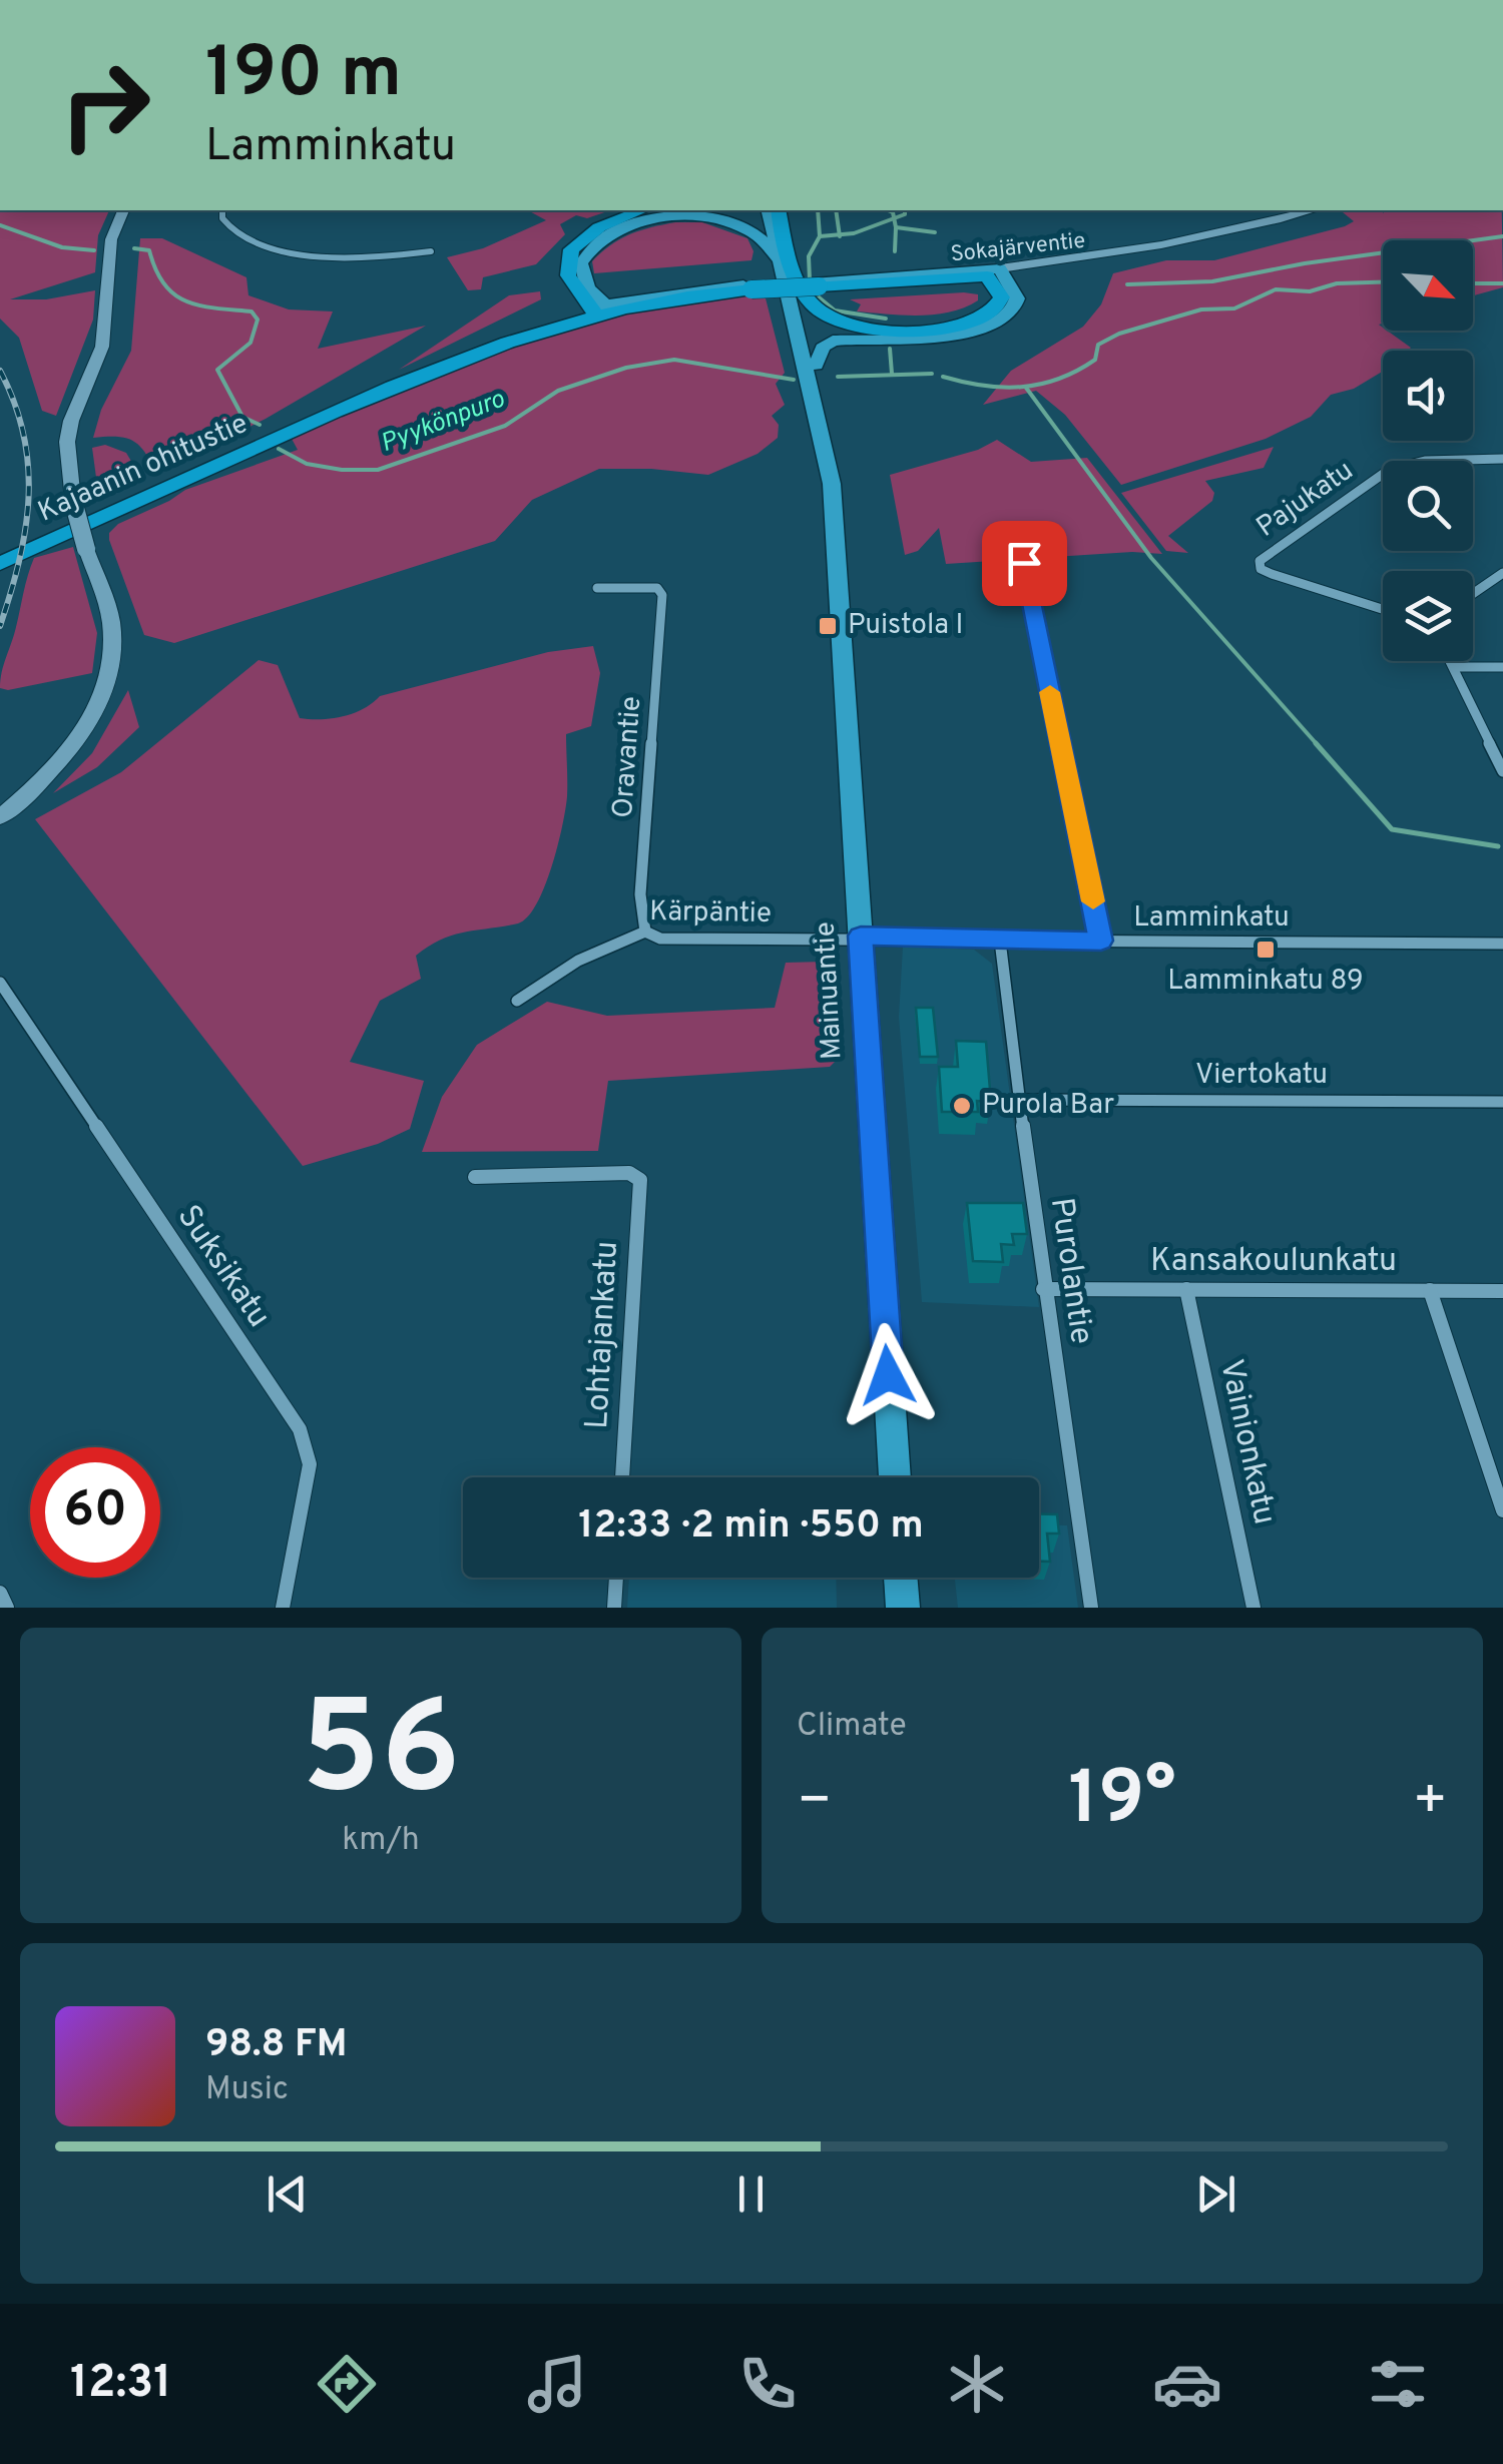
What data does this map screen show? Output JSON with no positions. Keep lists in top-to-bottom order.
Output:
{
  "streets": {
    "highway": ["Sokajärventie", "Kajaanin ohitustie", "Mainuantie"],
    "street": [
      "Pajukatu",
      "Oravantie",
      "Kärpäntie",
      "Lamminkatu",
      "Viertokatu",
      "Kansakoulunkatu",
      "Suksikatu",
      "Purolantie",
      "Lohtajankatu",
      "Vainionkatu"
    ]
  },
  "crossings": [
    ["Sokajärventie", "Kajaanin ohitustie"],
    ["Oravantie", "Kärpäntie"],
    ["Kärpäntie", "Lamminkatu"],
    ["Kärpäntie", "Mainuantie"],
    ["Lamminkatu", "Mainuantie"],
    ["Lamminkatu", "Purolantie"],
    ["Viertokatu", "Purolantie"],
    ["Kansakoulunkatu", "Purolantie"],
    ["Kansakoulunkatu", "Vainionkatu"]
  ],
  "water": ["Pyykönpuro"],
  "places": {
    "transit": ["Puistola I", "Lamminkatu 89"],
    "other": ["Purola Bar"]
  },
  "north": "bottom right",
  "page": {
    "turn": ["190 m", "Lamminkatu"],
    "limit": "60",
    "trip": "12:33 · 2 min · 550 m",
    "tile": [
      ["56", "km/h"],
      "Climate"
    ],
    "heat": ["−", "19°", "+"],
    "song": ["98.8 FM", "Music"],
    "tabs": "12:31"
  }
}
